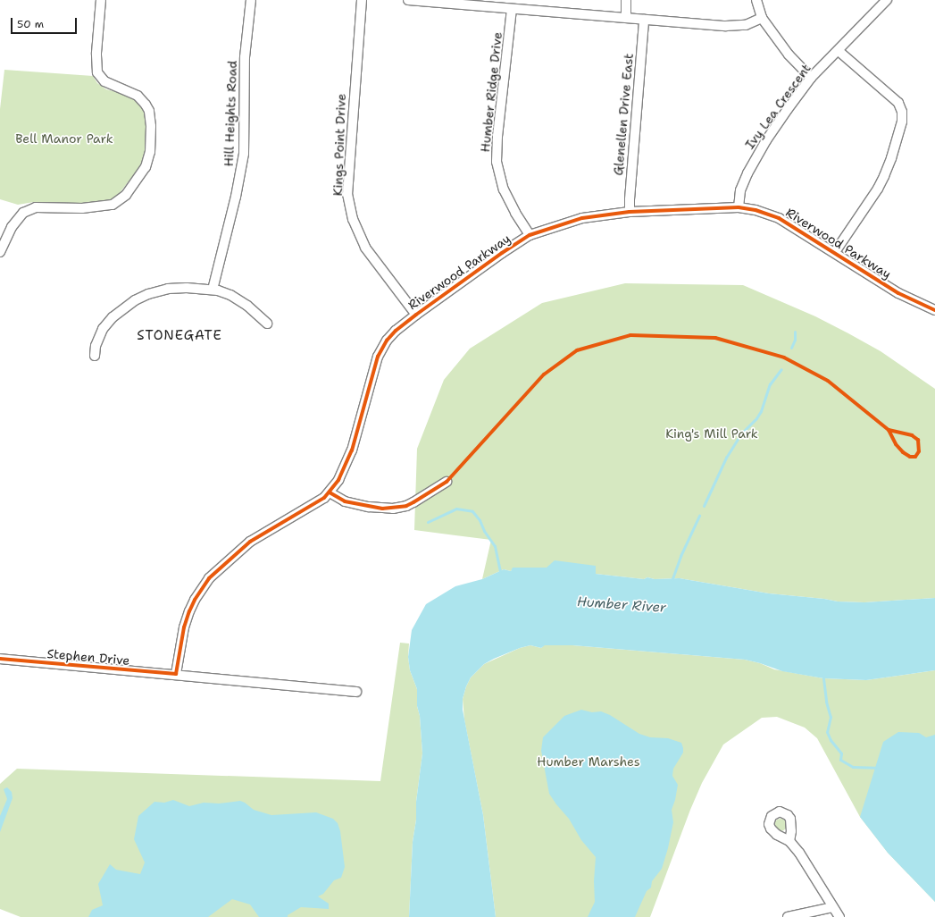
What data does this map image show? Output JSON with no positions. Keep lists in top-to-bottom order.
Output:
{
  "streets": {
    "street": [
      "Humber Ridge Drive",
      "Ivy Lea Crescent",
      "Hill Heights Road",
      "Glenellen Drive East",
      "Kings Point Drive",
      "Riverwood Parkway",
      "Stephen Drive"
    ]
  },
  "crossings": [
    ["Humber Ridge Drive", "Riverwood Parkway"],
    ["Ivy Lea Crescent", "Riverwood Parkway"],
    ["Glenellen Drive East", "Riverwood Parkway"],
    ["Kings Point Drive", "Riverwood Parkway"],
    ["Riverwood Parkway", "Stephen Drive"]
  ],
  "districts": ["STONEGATE"],
  "water": ["Humber River"],
  "parks": ["Bell Manor Park", "King's Mill Park", "Humber Marshes"],
  "scale_bar": "50 m"
}
